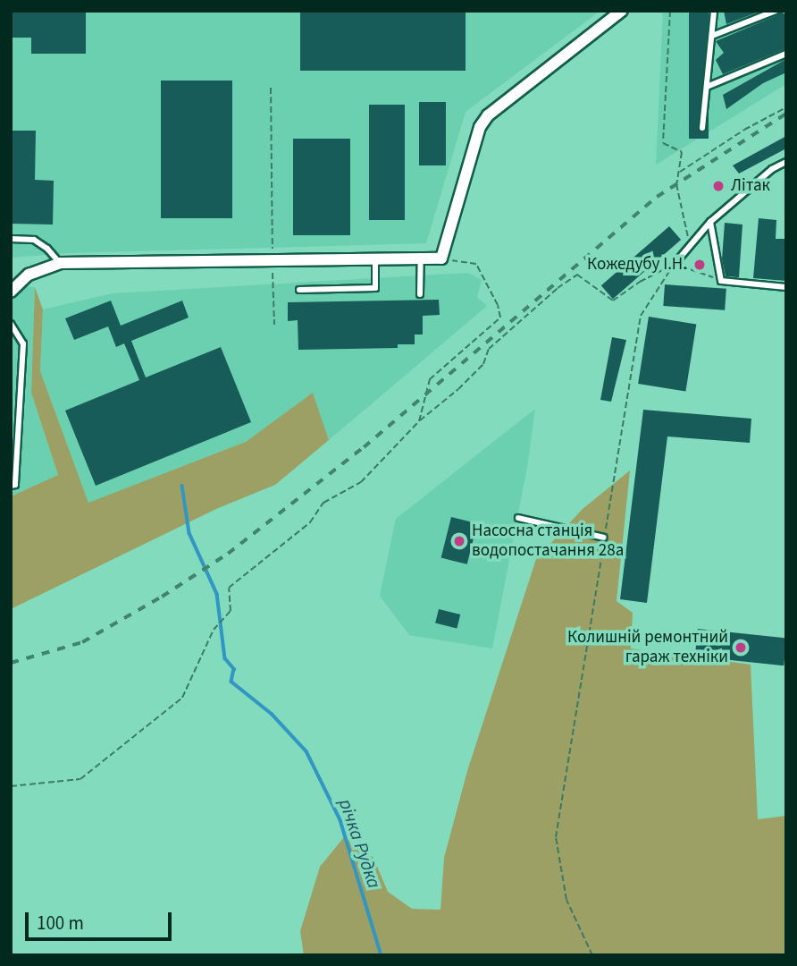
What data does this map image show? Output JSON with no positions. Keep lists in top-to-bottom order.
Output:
{
  "water": ["річка Рудка"],
  "places": [
    "Літак",
    "Кожедубу І.Н.",
    "Насосна станція водопостачання 28а",
    "Колишній ремонтний гараж техніки"
  ],
  "scale_bar": "100 m"
}
